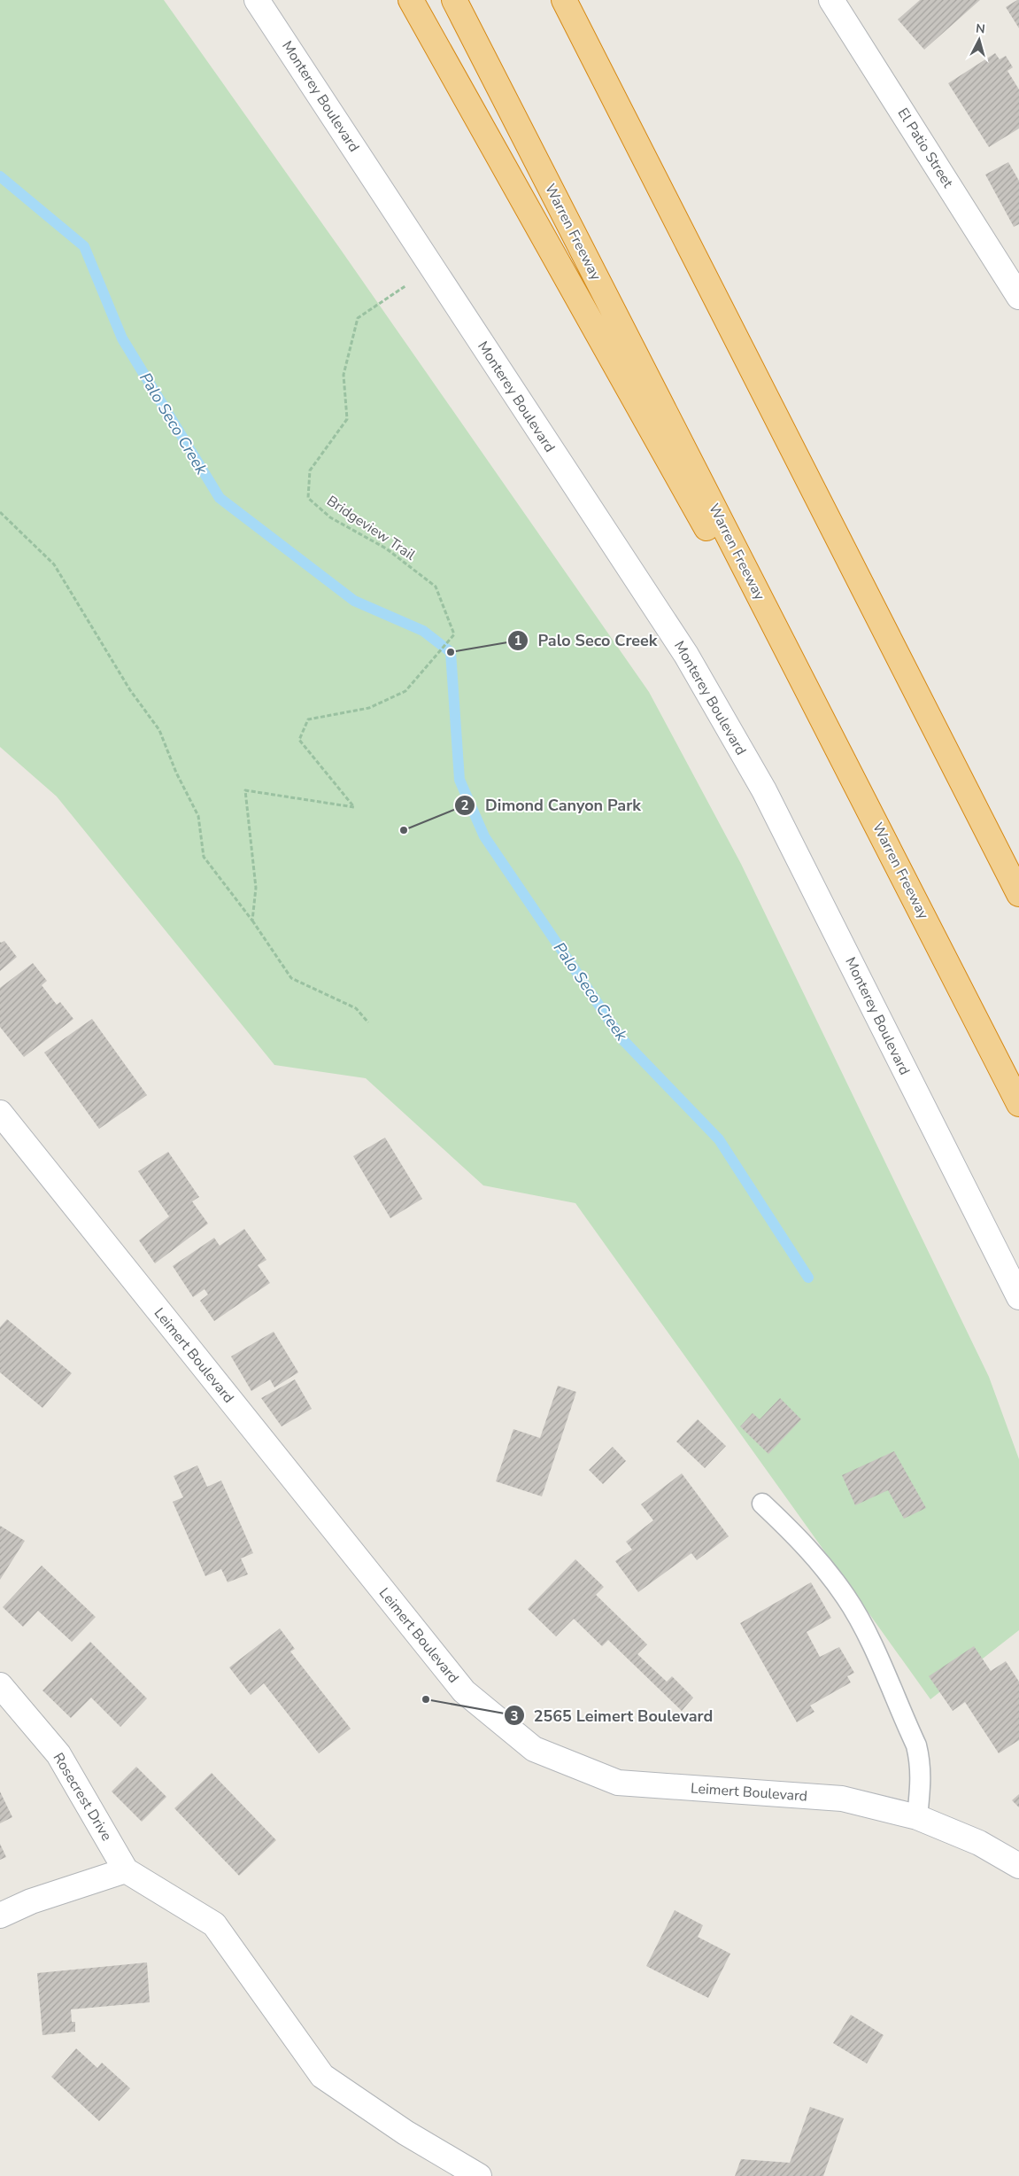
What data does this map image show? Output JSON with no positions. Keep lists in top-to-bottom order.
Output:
{
  "streets": {
    "highway": ["Warren Freeway"],
    "street": [
      "Monterey Boulevard",
      "El Patio Street",
      "Leimert Boulevard",
      "Rosecrest Drive"
    ],
    "path": ["Bridgeview Trail"]
  },
  "crossings": [
    ["Monterey Boulevard", "Bridgeview Trail"]
  ],
  "water": ["Palo Seco Creek"],
  "places": ["Palo Seco Creek", "Dimond Canyon Park", "2565 Leimert Boulevard"],
  "north": "top"
}
